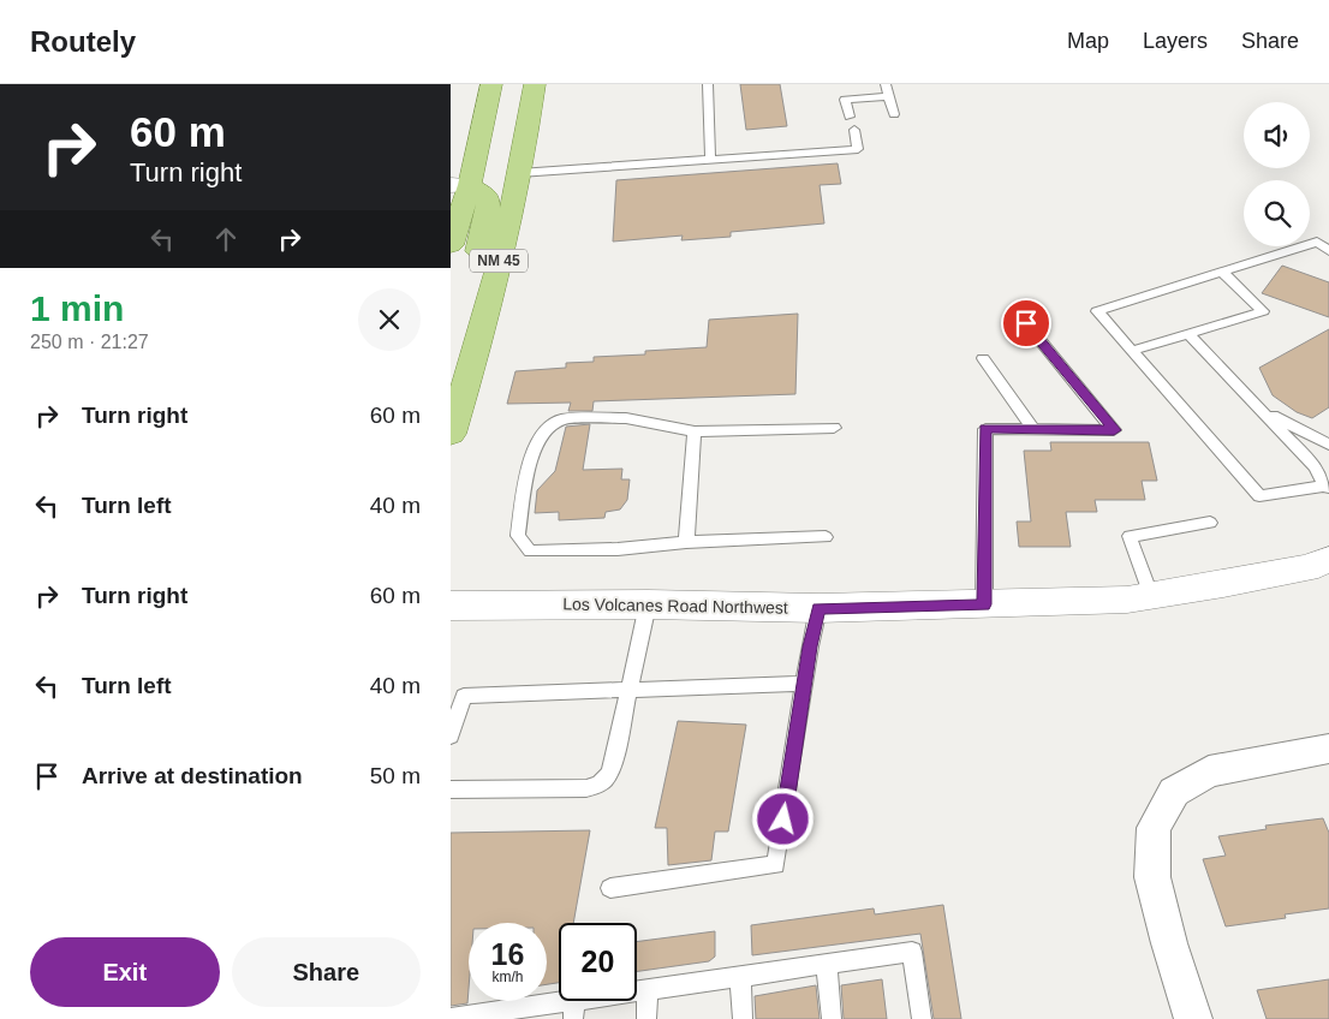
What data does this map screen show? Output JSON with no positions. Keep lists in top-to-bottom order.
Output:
{
  "streets": {
    "main road": ["NM 45"],
    "street": ["Los Volcanes Road Northwest"]
  },
  "page": {
    "header": "Routely",
    "nav": ["Map", "Layers", "Share"],
    "turn": ["60 m", "Turn right"],
    "heading": ["1 min", "250 m · 21:27"],
    "list": [
      {
        "name": "Turn right",
        "value": "60 m"
      },
      {
        "name": "Turn left",
        "value": "40 m"
      },
      {
        "name": "Turn right",
        "value": "60 m"
      },
      {
        "name": "Turn left",
        "value": "40 m"
      },
      {
        "name": "Arrive at destination",
        "value": "50 m"
      }
    ],
    "speed": "16 km/h",
    "limit": "20",
    "buttons": ["Exit", "Share"]
  }
}
